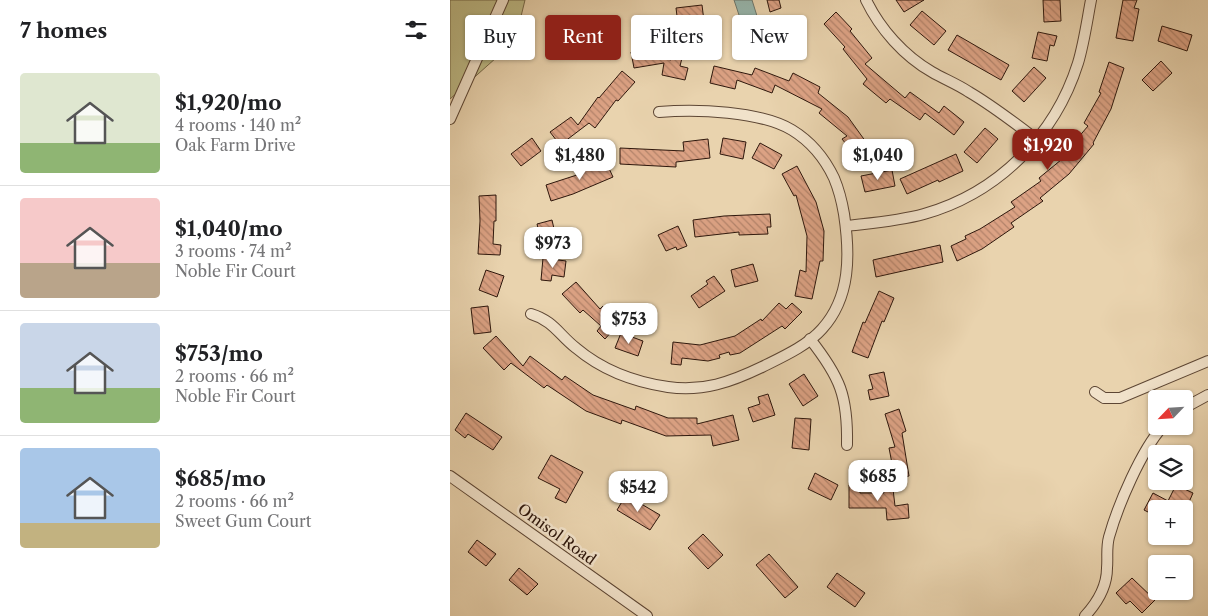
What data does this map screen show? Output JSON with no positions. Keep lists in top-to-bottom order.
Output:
{
  "streets": {
    "street": ["Omisol Road"]
  },
  "north": "bottom left",
  "page": {
    "heading": "7 homes",
    "chip": [
      "Buy",
      "Rent",
      "Filters",
      "New"
    ],
    "list": [
      {
        "name": "$1,920/mo",
        "note": "4 rooms · 140 m² · Oak Farm Drive"
      },
      {
        "name": "$1,040/mo",
        "note": "3 rooms · 74 m² · Noble Fir Court"
      },
      {
        "name": "$753/mo",
        "note": "2 rooms · 66 m² · Noble Fir Court"
      },
      {
        "name": "$685/mo",
        "note": "2 rooms · 66 m² · Sweet Gum Court"
      }
    ],
    "price": [
      "$1,920",
      "$1,480",
      "$1,040",
      "$973",
      "$753",
      "$685",
      "$542"
    ],
    "map_buttons": ["+", "−"]
  }
}
